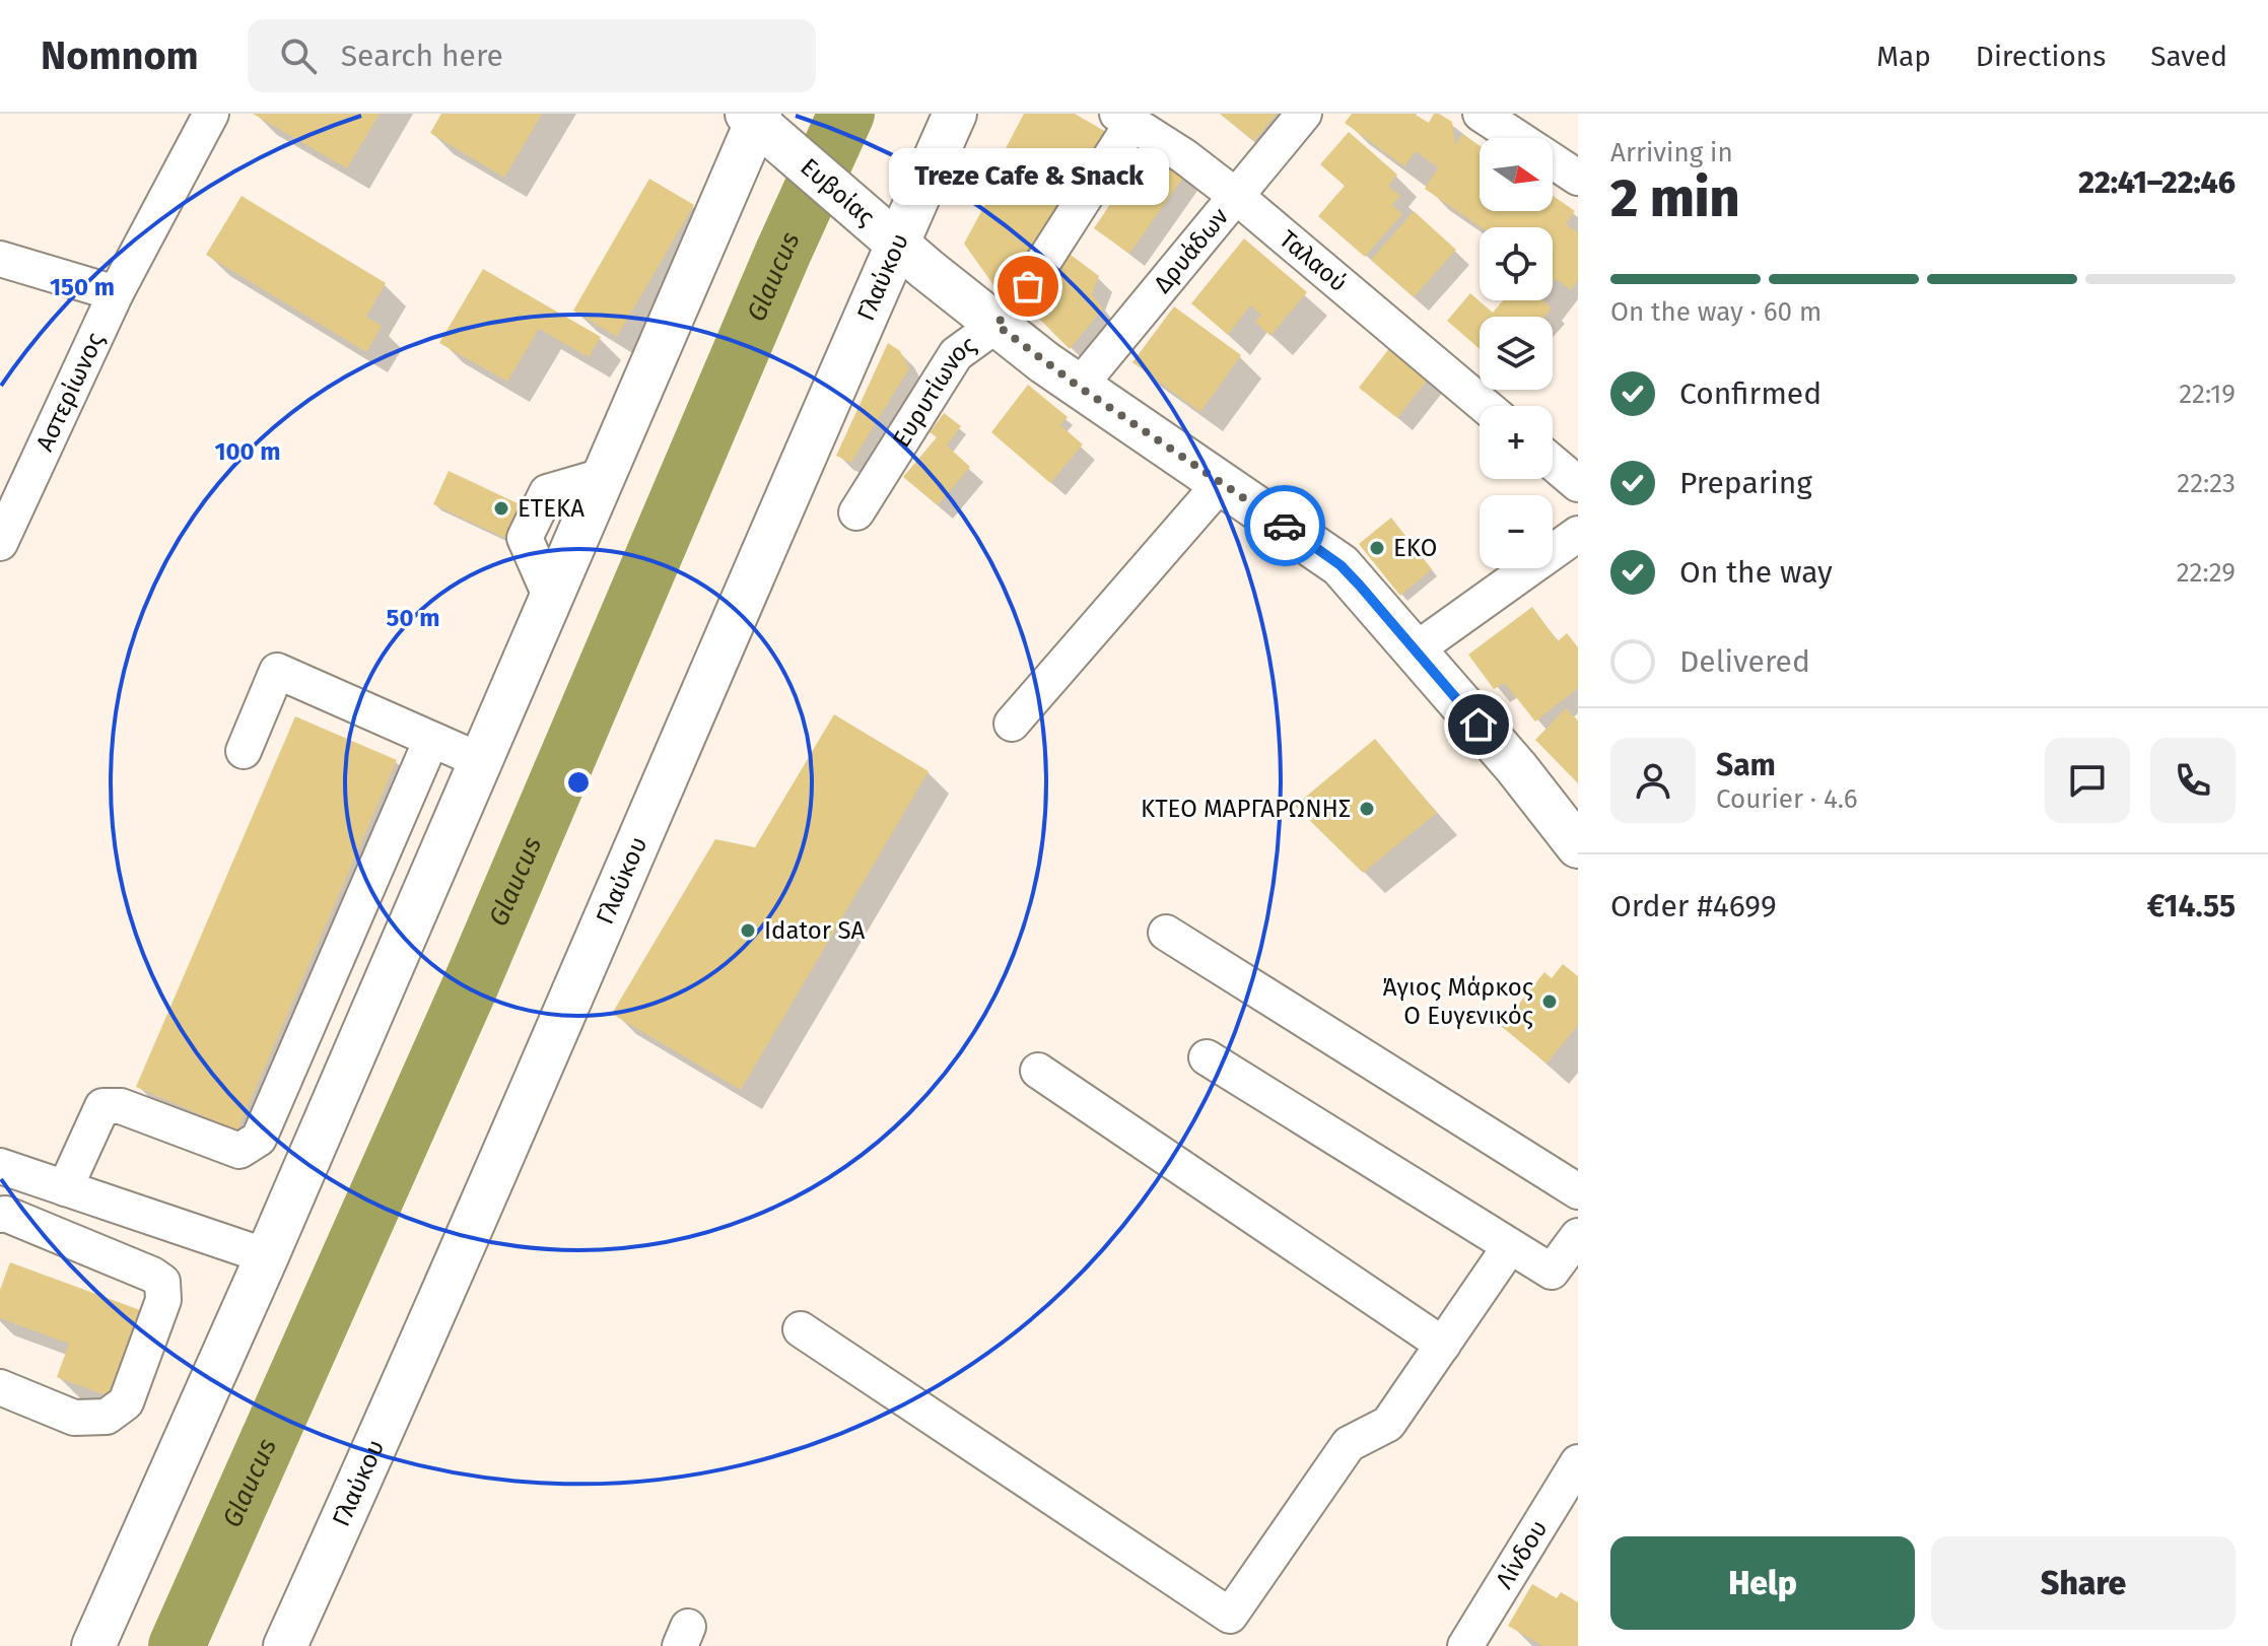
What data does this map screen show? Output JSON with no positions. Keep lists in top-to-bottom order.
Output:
{
  "streets": {
    "main road": ["Ευβοίας", "Γλαύκου"],
    "street": [
      "Δρυάδων",
      "Ταλαού",
      "Αστερίωνος",
      "Ευρυτίωνος",
      "Λίνδου"
    ]
  },
  "crossings": [
    ["Ευβοίας", "Δρυάδων"],
    ["Ευβοίας", "Γλαύκου"],
    ["Ευβοίας", "Ευρυτίωνος"],
    ["Δρυάδων", "Ταλαού"],
    ["Ταλαού", "Ευρυτίωνος"]
  ],
  "water": ["Glaucus"],
  "places": [
    "Treze Cafe & Snack",
    "ΕΤΕΚΑ",
    "ΕΚΟ",
    "ΚΤΕΟ ΜΑΡΓΑΡΩΝΗΣ",
    "Idator SA",
    "Άγιος Μάρκος Ο Ευγενικός"
  ],
  "north": "right",
  "page": {
    "header": "Nomnom",
    "search": "Search here",
    "nav": ["Map", "Directions", "Saved"],
    "heading": ["2 min", "Arriving in", "22:41–22:46"],
    "panel": [
      "Sam",
      "Courier · 4.6",
      "Order #4699",
      "€14.55"
    ],
    "map_buttons": ["+", "−"],
    "bubble": "Treze Cafe & Snack",
    "bar": "On the way · 60 m",
    "list": [
      ["Confirmed", "22:19"],
      ["Preparing", "22:23"],
      ["On the way", "22:29"],
      "Delivered"
    ],
    "buttons": ["Help", "Share"]
  },
  "rings": ["150 m", "100 m", "50 m"]
}
